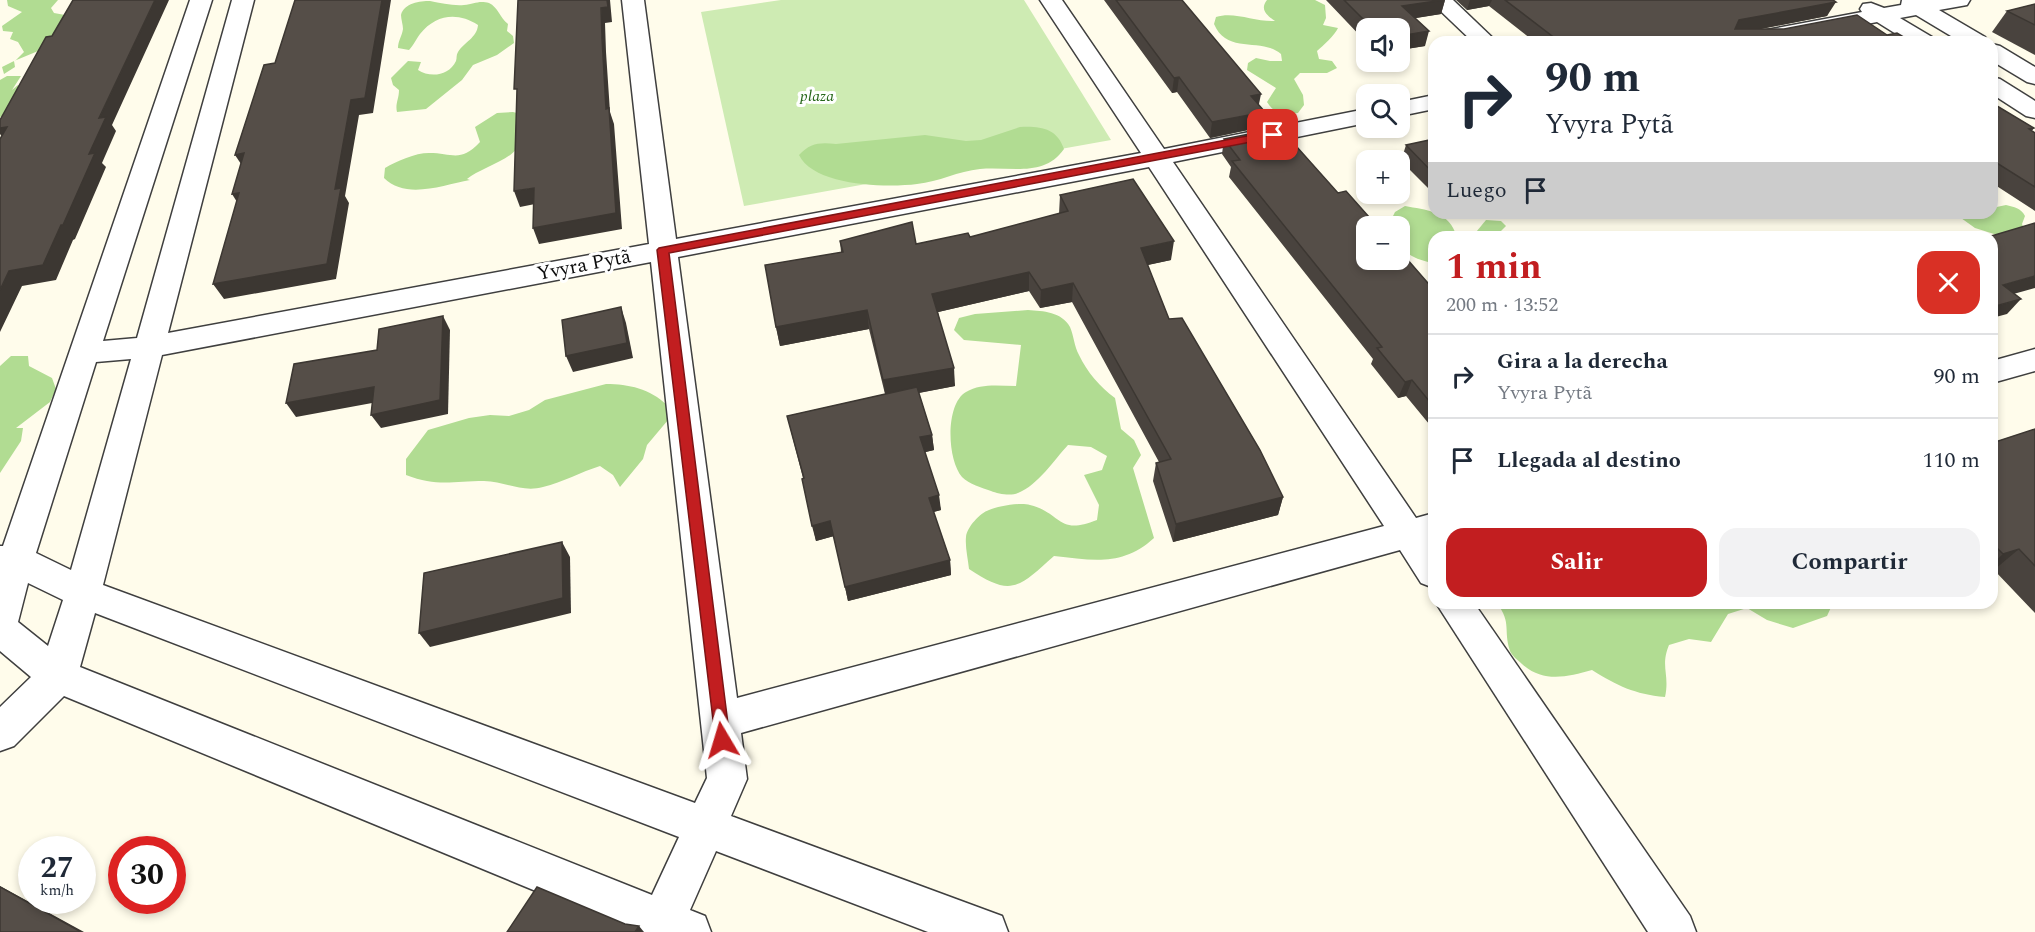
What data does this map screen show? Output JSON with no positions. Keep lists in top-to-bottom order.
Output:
{
  "streets": {
    "street": ["Yvyra Pytã"]
  },
  "parks": ["plaza"],
  "page": {
    "map_buttons": ["+", "−"],
    "turn": ["90 m", "Yvyra Pytã"],
    "then": "Luego",
    "heading": ["1 min", "200 m · 13:52"],
    "list": [
      {
        "name": "Gira a la derecha",
        "note": "Yvyra Pytã",
        "value": "90 m"
      },
      {
        "name": "Llegada al destino",
        "value": "110 m"
      }
    ],
    "buttons": ["Salir", "Compartir"],
    "speed": "27 km/h",
    "limit": "30"
  }
}
